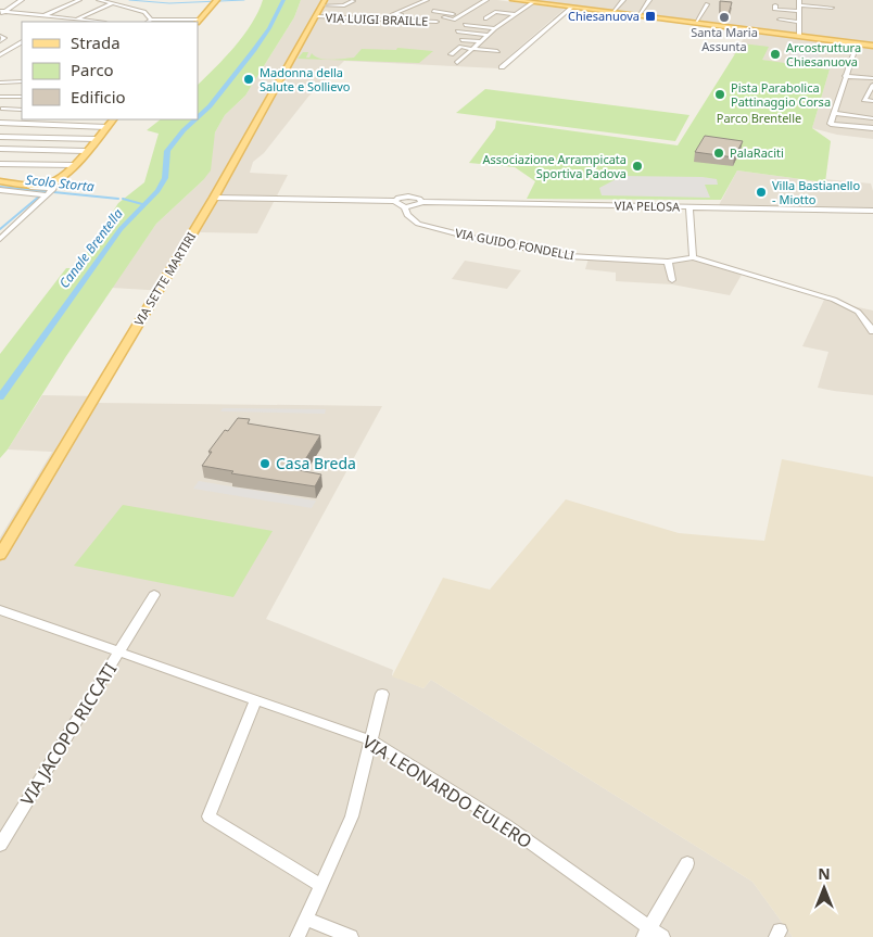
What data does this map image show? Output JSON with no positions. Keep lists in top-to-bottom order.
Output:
{
  "streets": {
    "main road": ["VIA SETTE MARTIRI"],
    "street": [
      "VIA LUIGI BRAILLE",
      "VIA PELOSA",
      "VIA GUIDO FONDELLI",
      "VIA JACOPO RICCATI",
      "VIA LEONARDO EULERO"
    ]
  },
  "crossings": [
    ["VIA LUIGI BRAILLE", "VIA SETTE MARTIRI"],
    ["VIA PELOSA", "VIA GUIDO FONDELLI"],
    ["VIA PELOSA", "VIA SETTE MARTIRI"],
    ["VIA JACOPO RICCATI", "VIA LEONARDO EULERO"]
  ],
  "water": ["Scolo Storta", "Canale Brentella"],
  "parks": ["Parco Brentelle"],
  "places": {
    "transit": ["Chiesanuova"],
    "other": [
      "Santa Maria Assunta",
      "Arcostruttura Chiesanuova",
      "Madonna della Salute e Sollievo",
      "Pista Parabolica Pattinaggio Corsa",
      "PalaRaciti",
      "Associazione Arrampicata Sportiva Padova",
      "Villa Bastianello - Miotto",
      "Casa Breda"
    ]
  },
  "legend": ["Strada", "Parco", "Edificio"],
  "north": "top"
}
